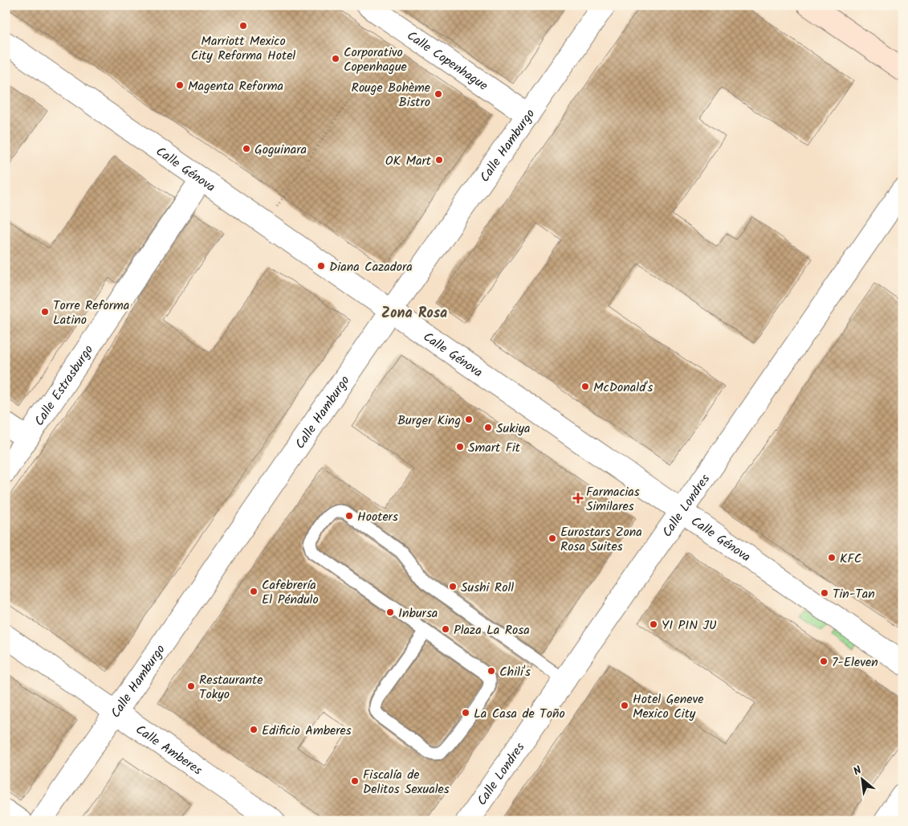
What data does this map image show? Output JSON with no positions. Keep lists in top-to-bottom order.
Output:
{
  "streets": {
    "street": [
      "Calle Copenhague",
      "Calle Hamburgo",
      "Calle Génova",
      "Calle Estrasburgo",
      "Calle Londres",
      "Calle Amberes"
    ]
  },
  "crossings": [
    ["Calle Copenhague", "Calle Hamburgo"],
    ["Calle Hamburgo", "Calle Génova"],
    ["Calle Hamburgo", "Calle Amberes"],
    ["Calle Génova", "Calle Estrasburgo"],
    ["Calle Génova", "Calle Londres"]
  ],
  "districts": ["Zona Rosa"],
  "places": {
    "other": [
      "Marriott Mexico City Reforma Hotel",
      "Corporativo Copenhague",
      "Magenta Reforma",
      "Rouge Bohème Bistro",
      "Goguinara",
      "OK Mart",
      "Diana Cazadora",
      "Torre Reforma Latino",
      "McDonald's",
      "Burger King",
      "Sukiya",
      "Smart Fit",
      "Hooters",
      "Eurostars Zona Rosa Suites",
      "KFC",
      "Sushi Roll",
      "Cafebrería El Péndulo",
      "Tin-Tan",
      "Inbursa",
      "YI PIN JU",
      "Plaza La Rosa",
      "7-Eleven",
      "Chili's",
      "Restaurante Tokyo",
      "Hotel Geneve Mexico City",
      "La Casa de Toño",
      "Edificio Amberes",
      "Fiscalía de Delitos Sexuales"
    ],
    "health": ["Farmacias Similares"]
  },
  "north": "top left"
}
